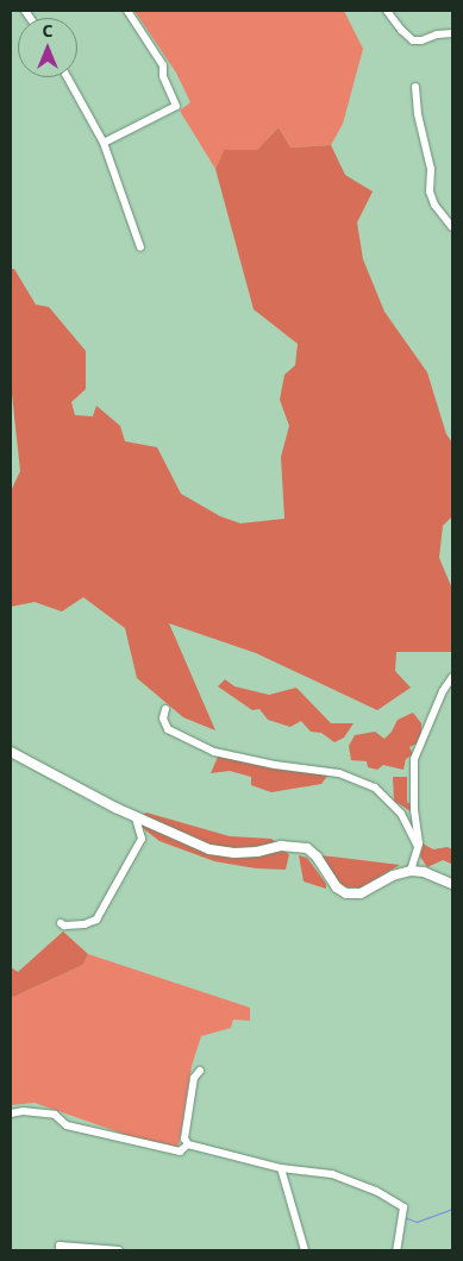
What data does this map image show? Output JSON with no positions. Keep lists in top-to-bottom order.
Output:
{
  "north": "top"
}
